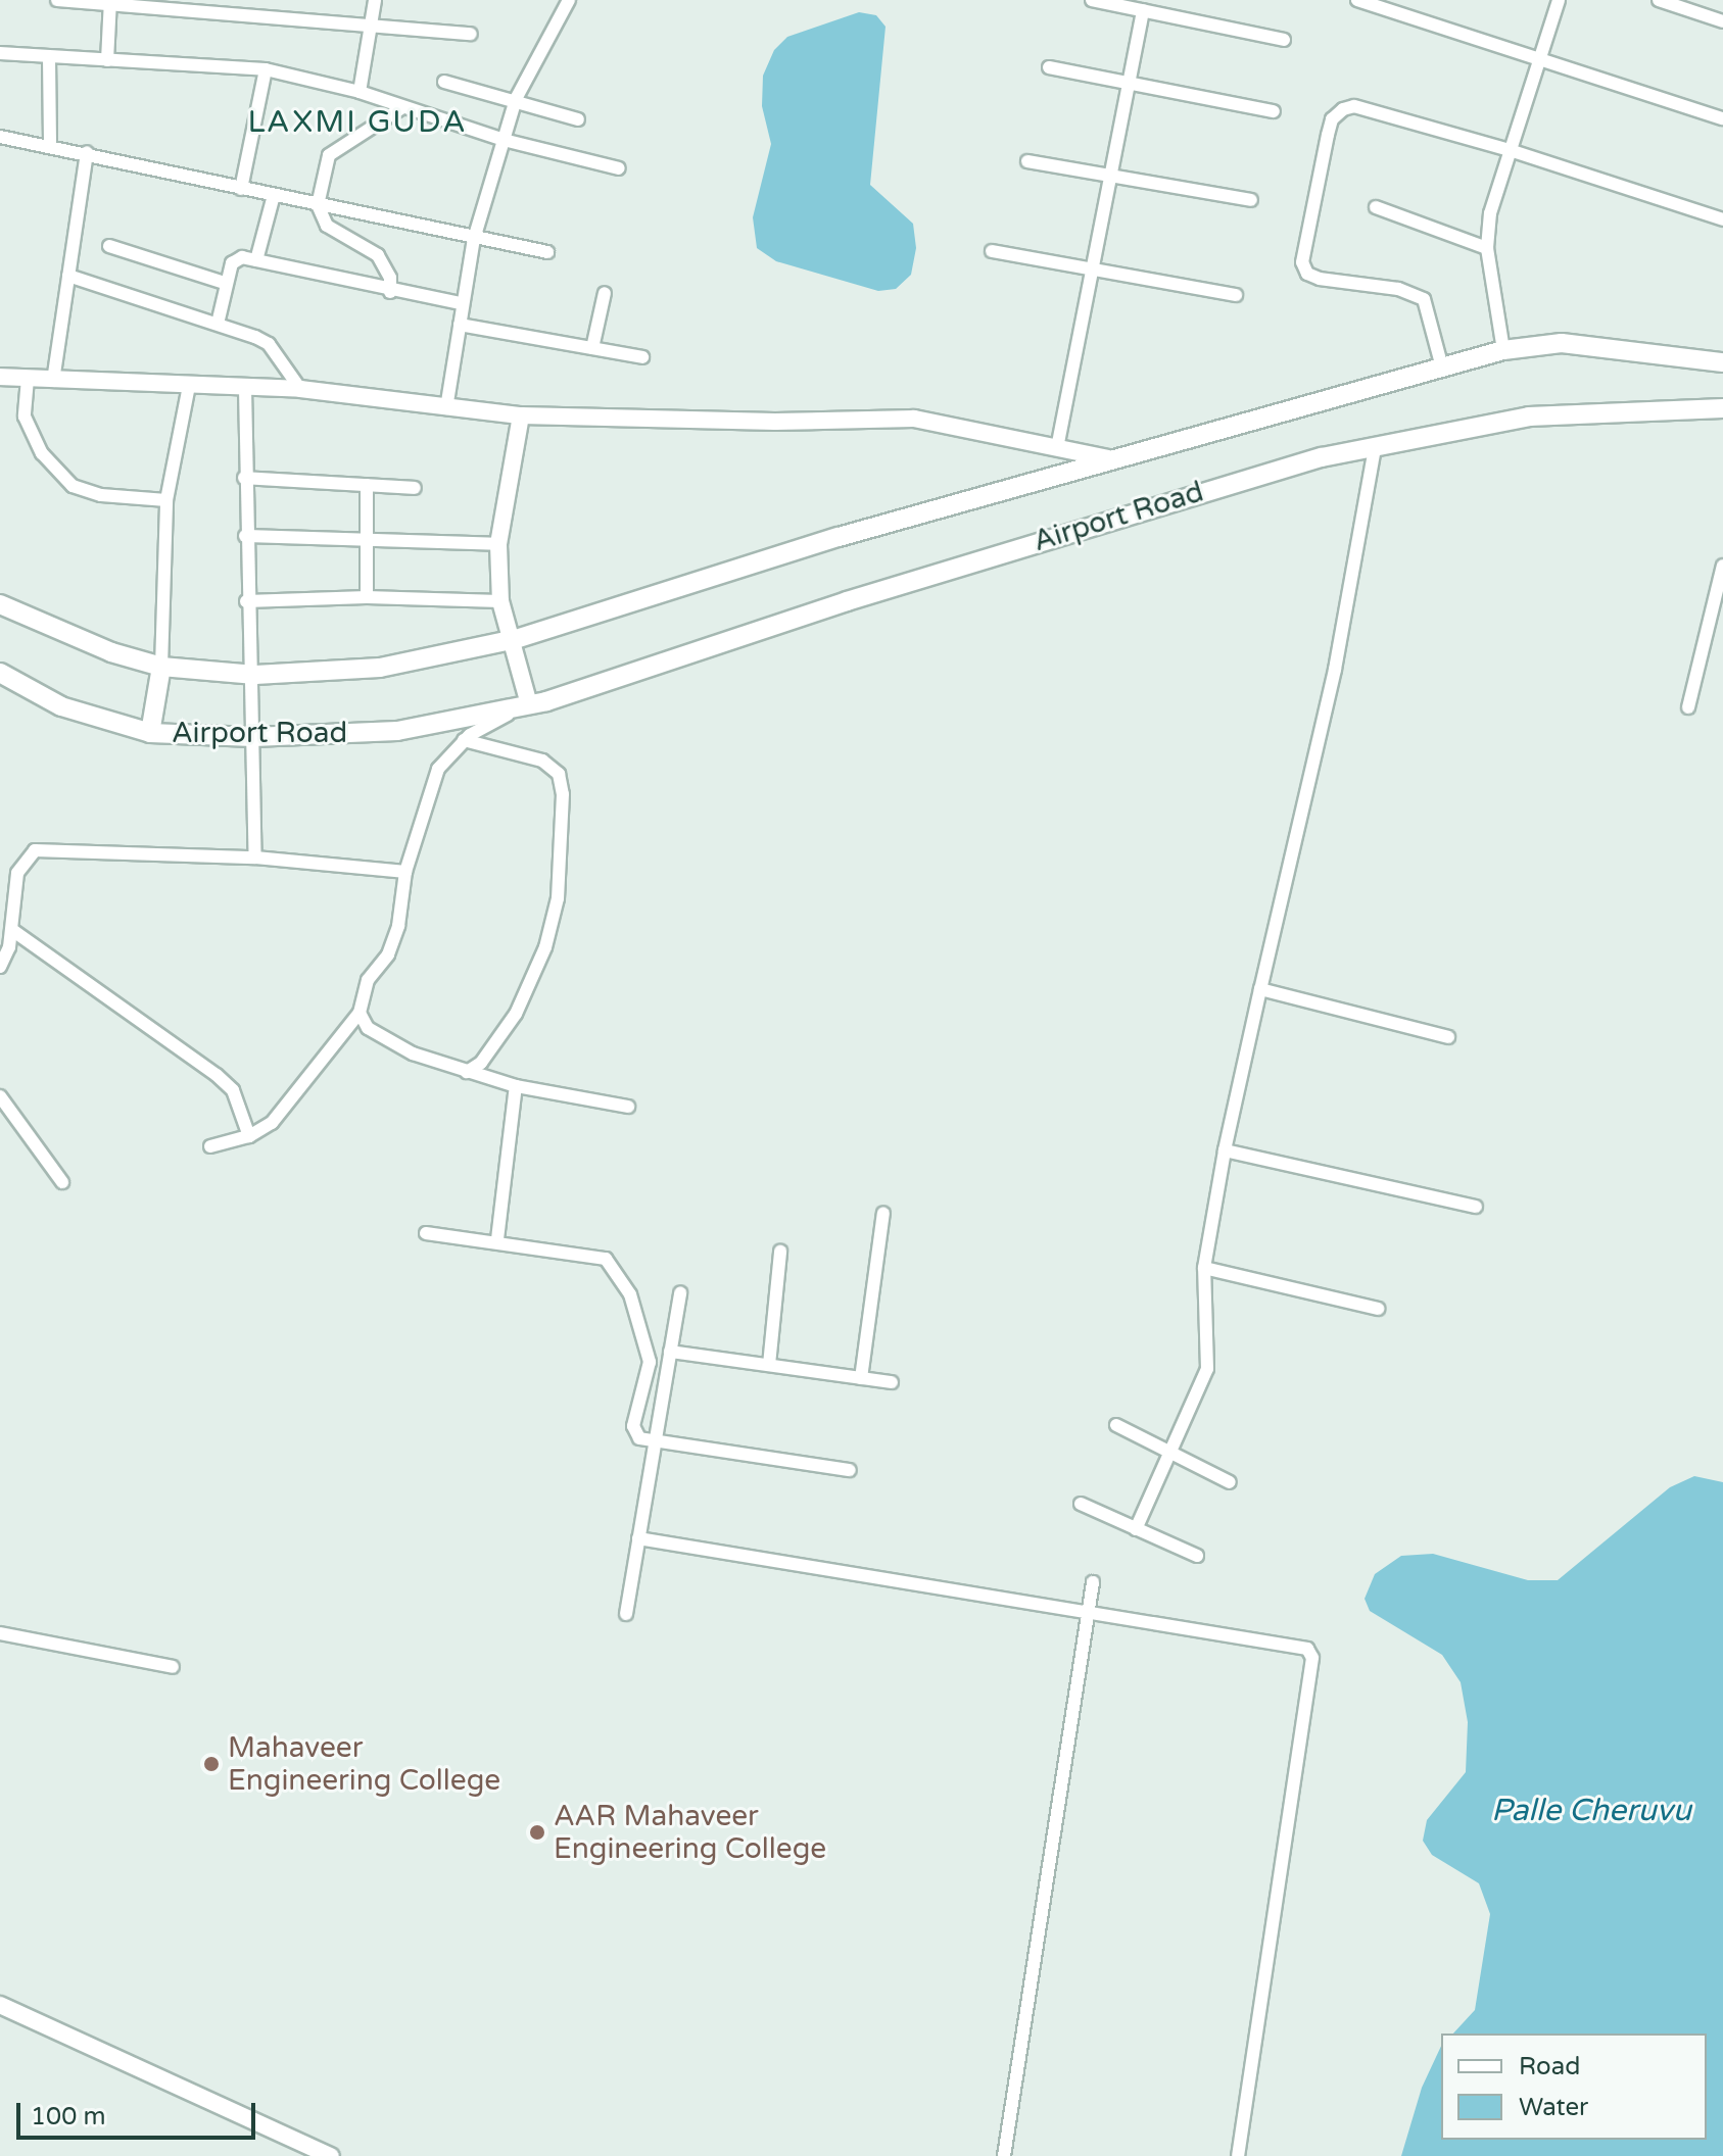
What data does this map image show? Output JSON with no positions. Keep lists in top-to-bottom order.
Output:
{
  "streets": {
    "main road": ["Airport Road"]
  },
  "districts": ["LAXMI GUDA"],
  "water": ["Palle Cheruvu"],
  "places": ["Mahaveer Engineering College", "AAR Mahaveer Engineering College"],
  "legend": ["Road", "Water"],
  "scale_bar": "100 m"
}
